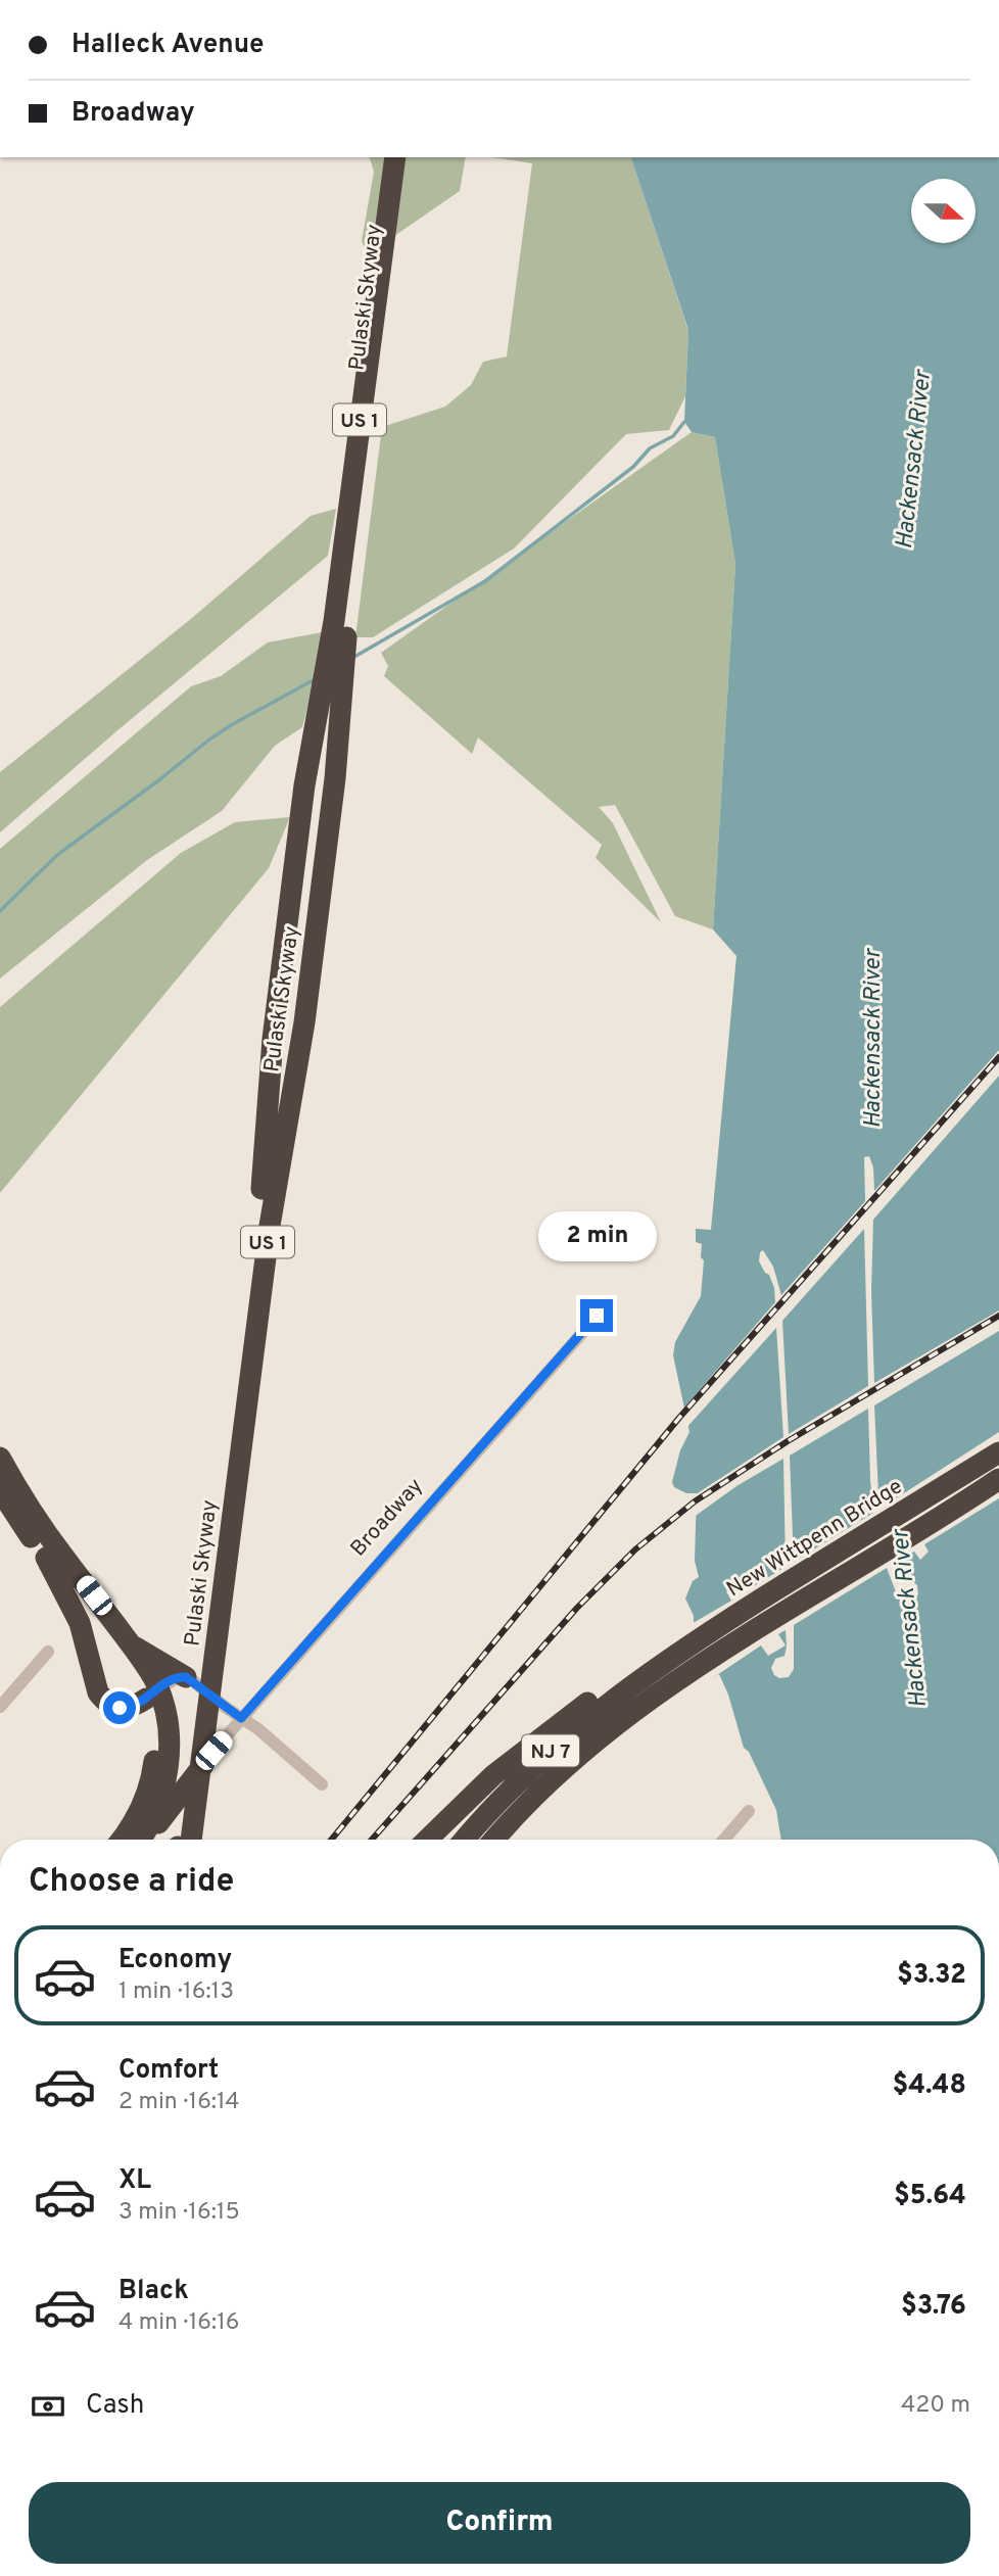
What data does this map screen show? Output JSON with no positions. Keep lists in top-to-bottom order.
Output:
{
  "streets": {
    "highway": [
      "Pulaski Skyway",
      "US 1",
      "New Wittpenn Bridge",
      "NJ 7"
    ],
    "street": ["Broadway"]
  },
  "crossings": [
    ["New Wittpenn Bridge", "NJ 7"]
  ],
  "water": ["Hackensack River"],
  "north": "right",
  "page": {
    "banner": ["Halleck Avenue", "Broadway"],
    "bubble": "2 min",
    "heading": "Choose a ride",
    "list": [
      {
        "name": "Economy",
        "note": "1 min · 16:13",
        "value": "$3.32"
      },
      {
        "name": "Comfort",
        "note": "2 min · 16:14",
        "value": "$4.48"
      },
      {
        "name": "XL",
        "note": "3 min · 16:15",
        "value": "$5.64"
      },
      {
        "name": "Black",
        "note": "4 min · 16:16",
        "value": "$3.76"
      }
    ],
    "pay": ["Cash", "420 m"],
    "buttons": "Confirm"
  }
}
